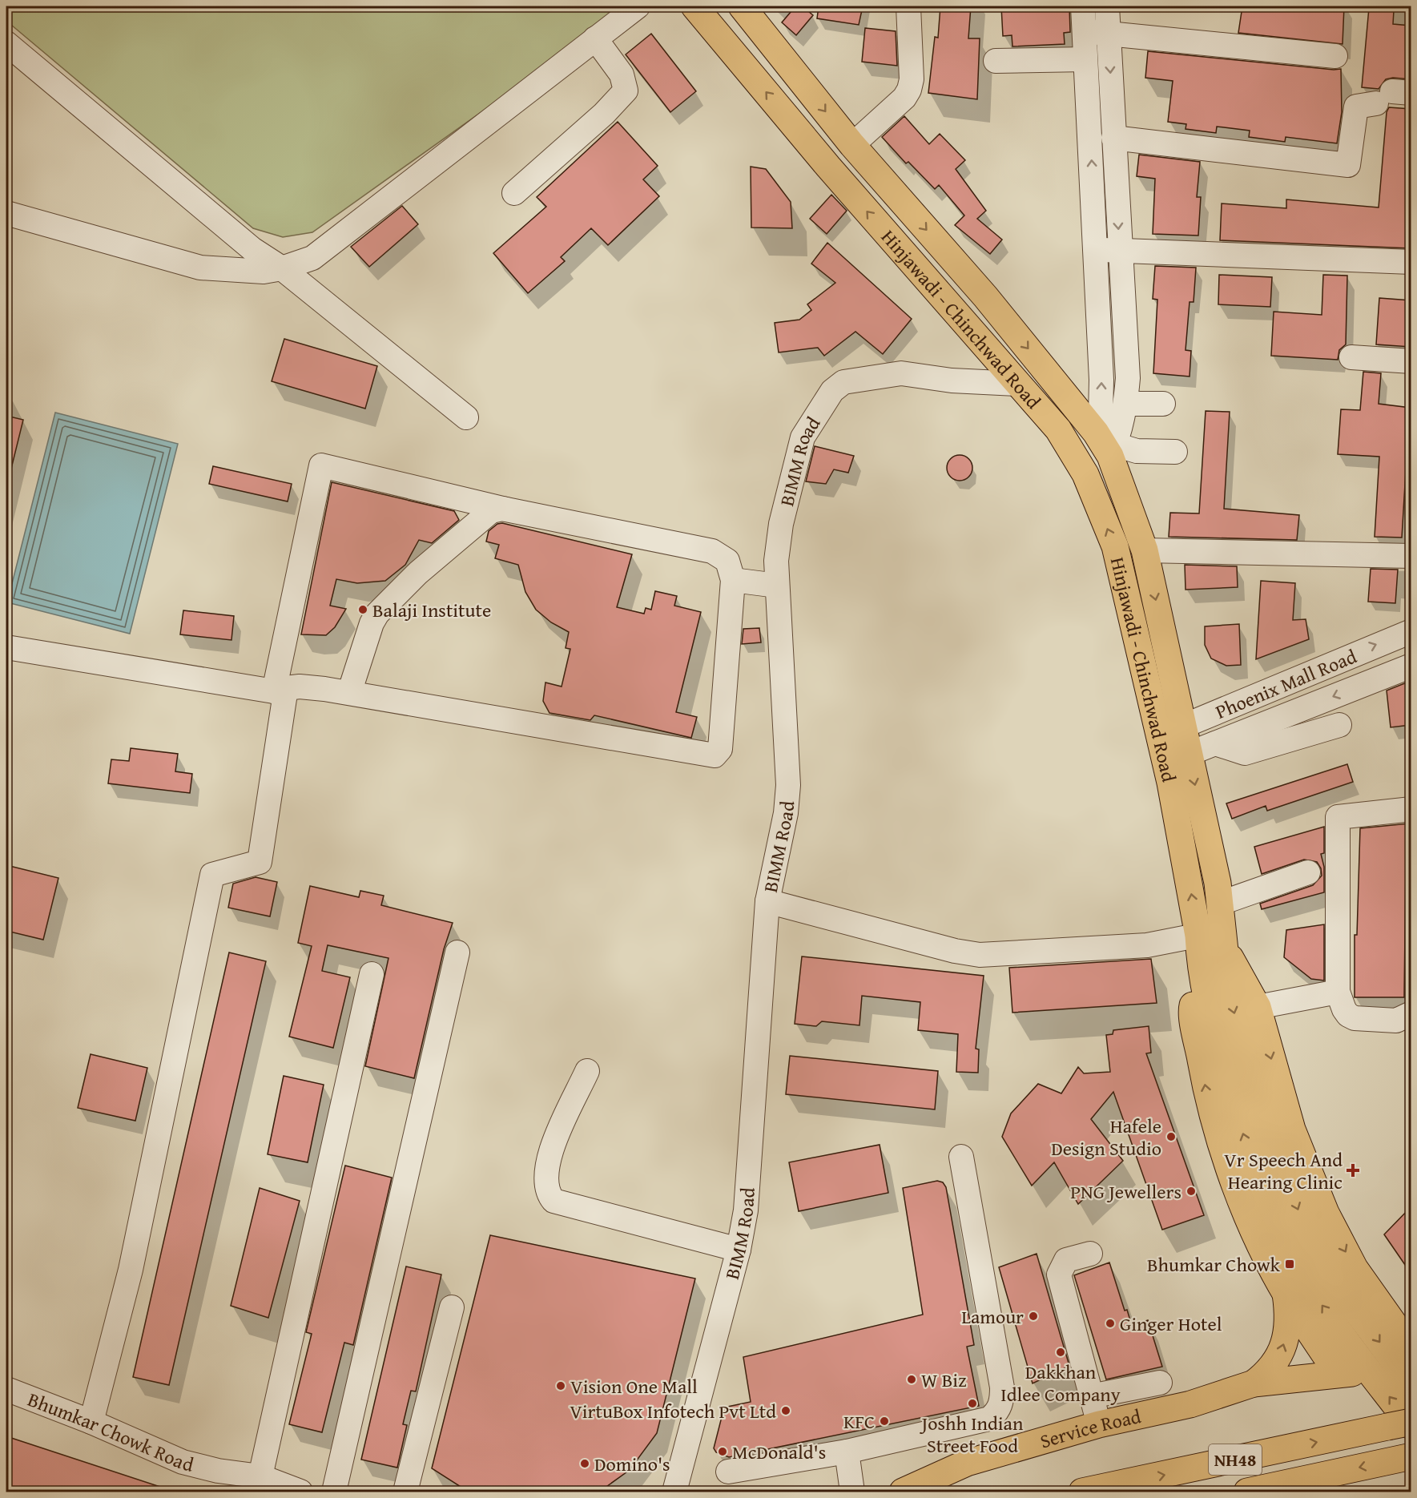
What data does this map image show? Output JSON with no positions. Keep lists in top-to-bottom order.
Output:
{
  "streets": {
    "main road": ["Hinjawadi - Chinchwad Road", "Service Road", "NH48"],
    "street": ["BIMM Road", "Phoenix Mall Road", "Bhumkar Chowk Road"]
  },
  "crossings": [
    ["Hinjawadi - Chinchwad Road", "BIMM Road"],
    ["Hinjawadi - Chinchwad Road", "Phoenix Mall Road"]
  ],
  "places": {
    "other": [
      "Balaji Institute",
      "Hafele Design Studio",
      "PNG Jewellers",
      "Lamour",
      "Ginger Hotel",
      "Dakkhan Idlee Company",
      "W Biz",
      "Vision One Mall",
      "Joshh Indian Street Food",
      "VirtuBox Infotech Pvt Ltd",
      "KFC",
      "McDonald's",
      "Domino's"
    ],
    "health": ["Vr Speech And Hearing Clinic"],
    "transit": ["Bhumkar Chowk"]
  }
}
